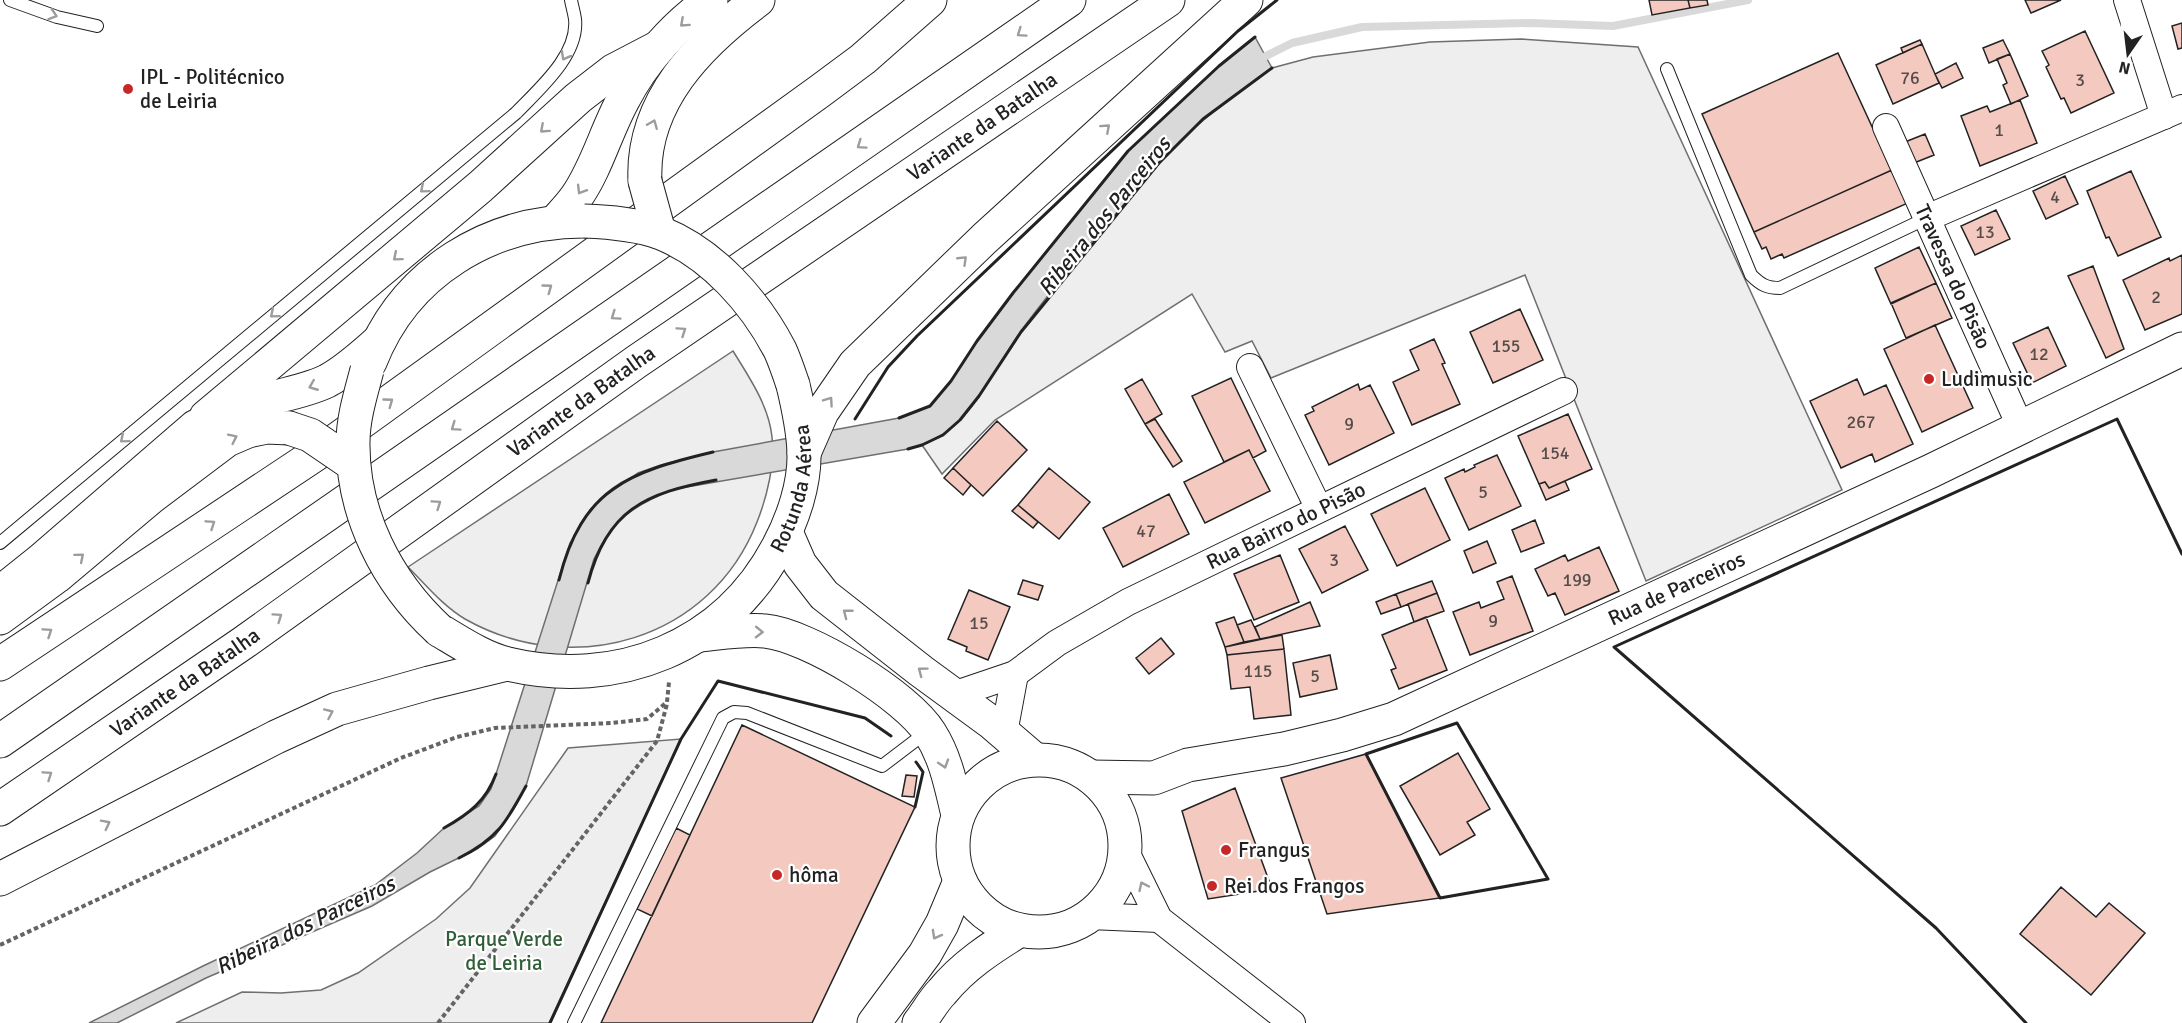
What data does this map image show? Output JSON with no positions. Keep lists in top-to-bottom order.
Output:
{
  "streets": {
    "main road": ["Variante da Batalha", "Rotunda Aérea", "Rua de Parceiros"],
    "street": ["Travessa do Pisão", "Rua Bairro do Pisão"]
  },
  "crossings": [
    ["Travessa do Pisão", "Rua de Parceiros"]
  ],
  "water": ["Ribeira dos Parceiros"],
  "parks": ["Parque Verde de Leiria"],
  "places": [
    "IPL - Politécnico de Leiria",
    "Ludimusic",
    "Frangus",
    "hôma",
    "Rei dos Frangos"
  ],
  "house_numbers": [
    "76",
    "3",
    "1",
    "4",
    "13",
    "2",
    "155",
    "12",
    "267",
    "9",
    "154",
    "5",
    "47",
    "3",
    "199",
    "9",
    "15",
    "115",
    "5"
  ],
  "north": "bottom"
}
